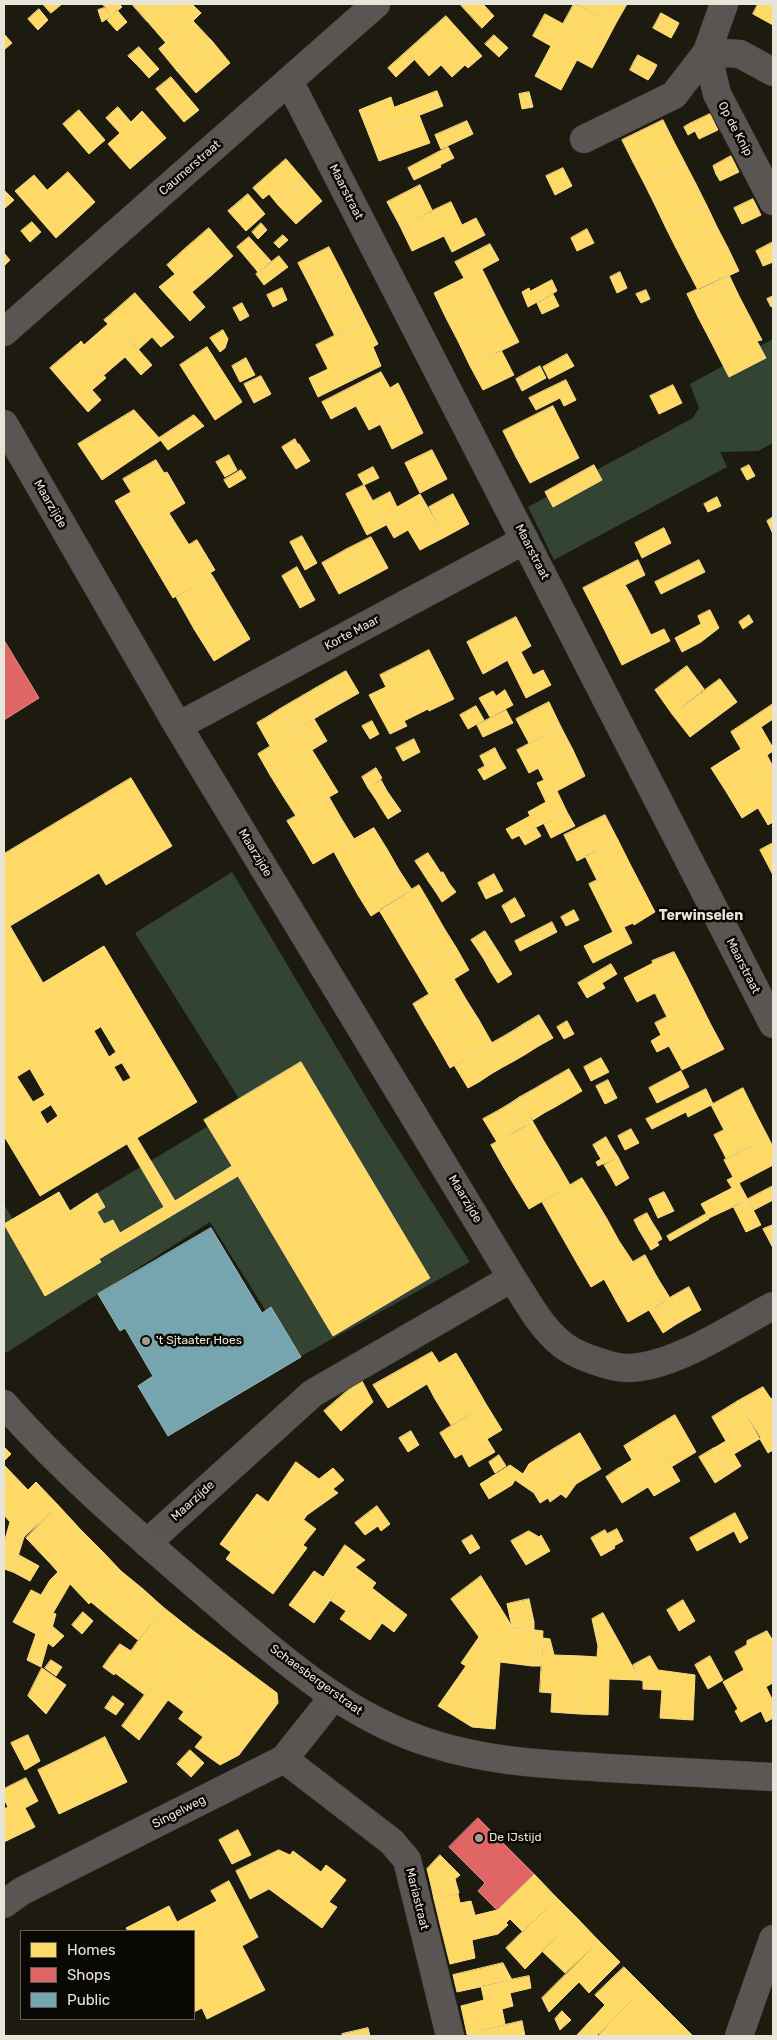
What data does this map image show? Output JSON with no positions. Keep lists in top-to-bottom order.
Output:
{
  "streets": {
    "street": [
      "Op de Knip",
      "Caumerstraat",
      "Maarstraat",
      "Maarzijde",
      "Korte Maar",
      "Schaesbergerstraat",
      "Singelweg",
      "Mariastraat"
    ]
  },
  "crossings": [
    ["Caumerstraat", "Maarstraat"],
    ["Maarstraat", "Korte Maar"],
    ["Maarzijde", "Korte Maar"],
    ["Maarzijde", "Schaesbergerstraat"],
    ["Schaesbergerstraat", "Singelweg"],
    ["Singelweg", "Mariastraat"]
  ],
  "districts": ["Terwinselen"],
  "places": ["'t Sjtaater Hoes", "De IJstijd"],
  "legend": ["Homes", "Shops", "Public"]
}
